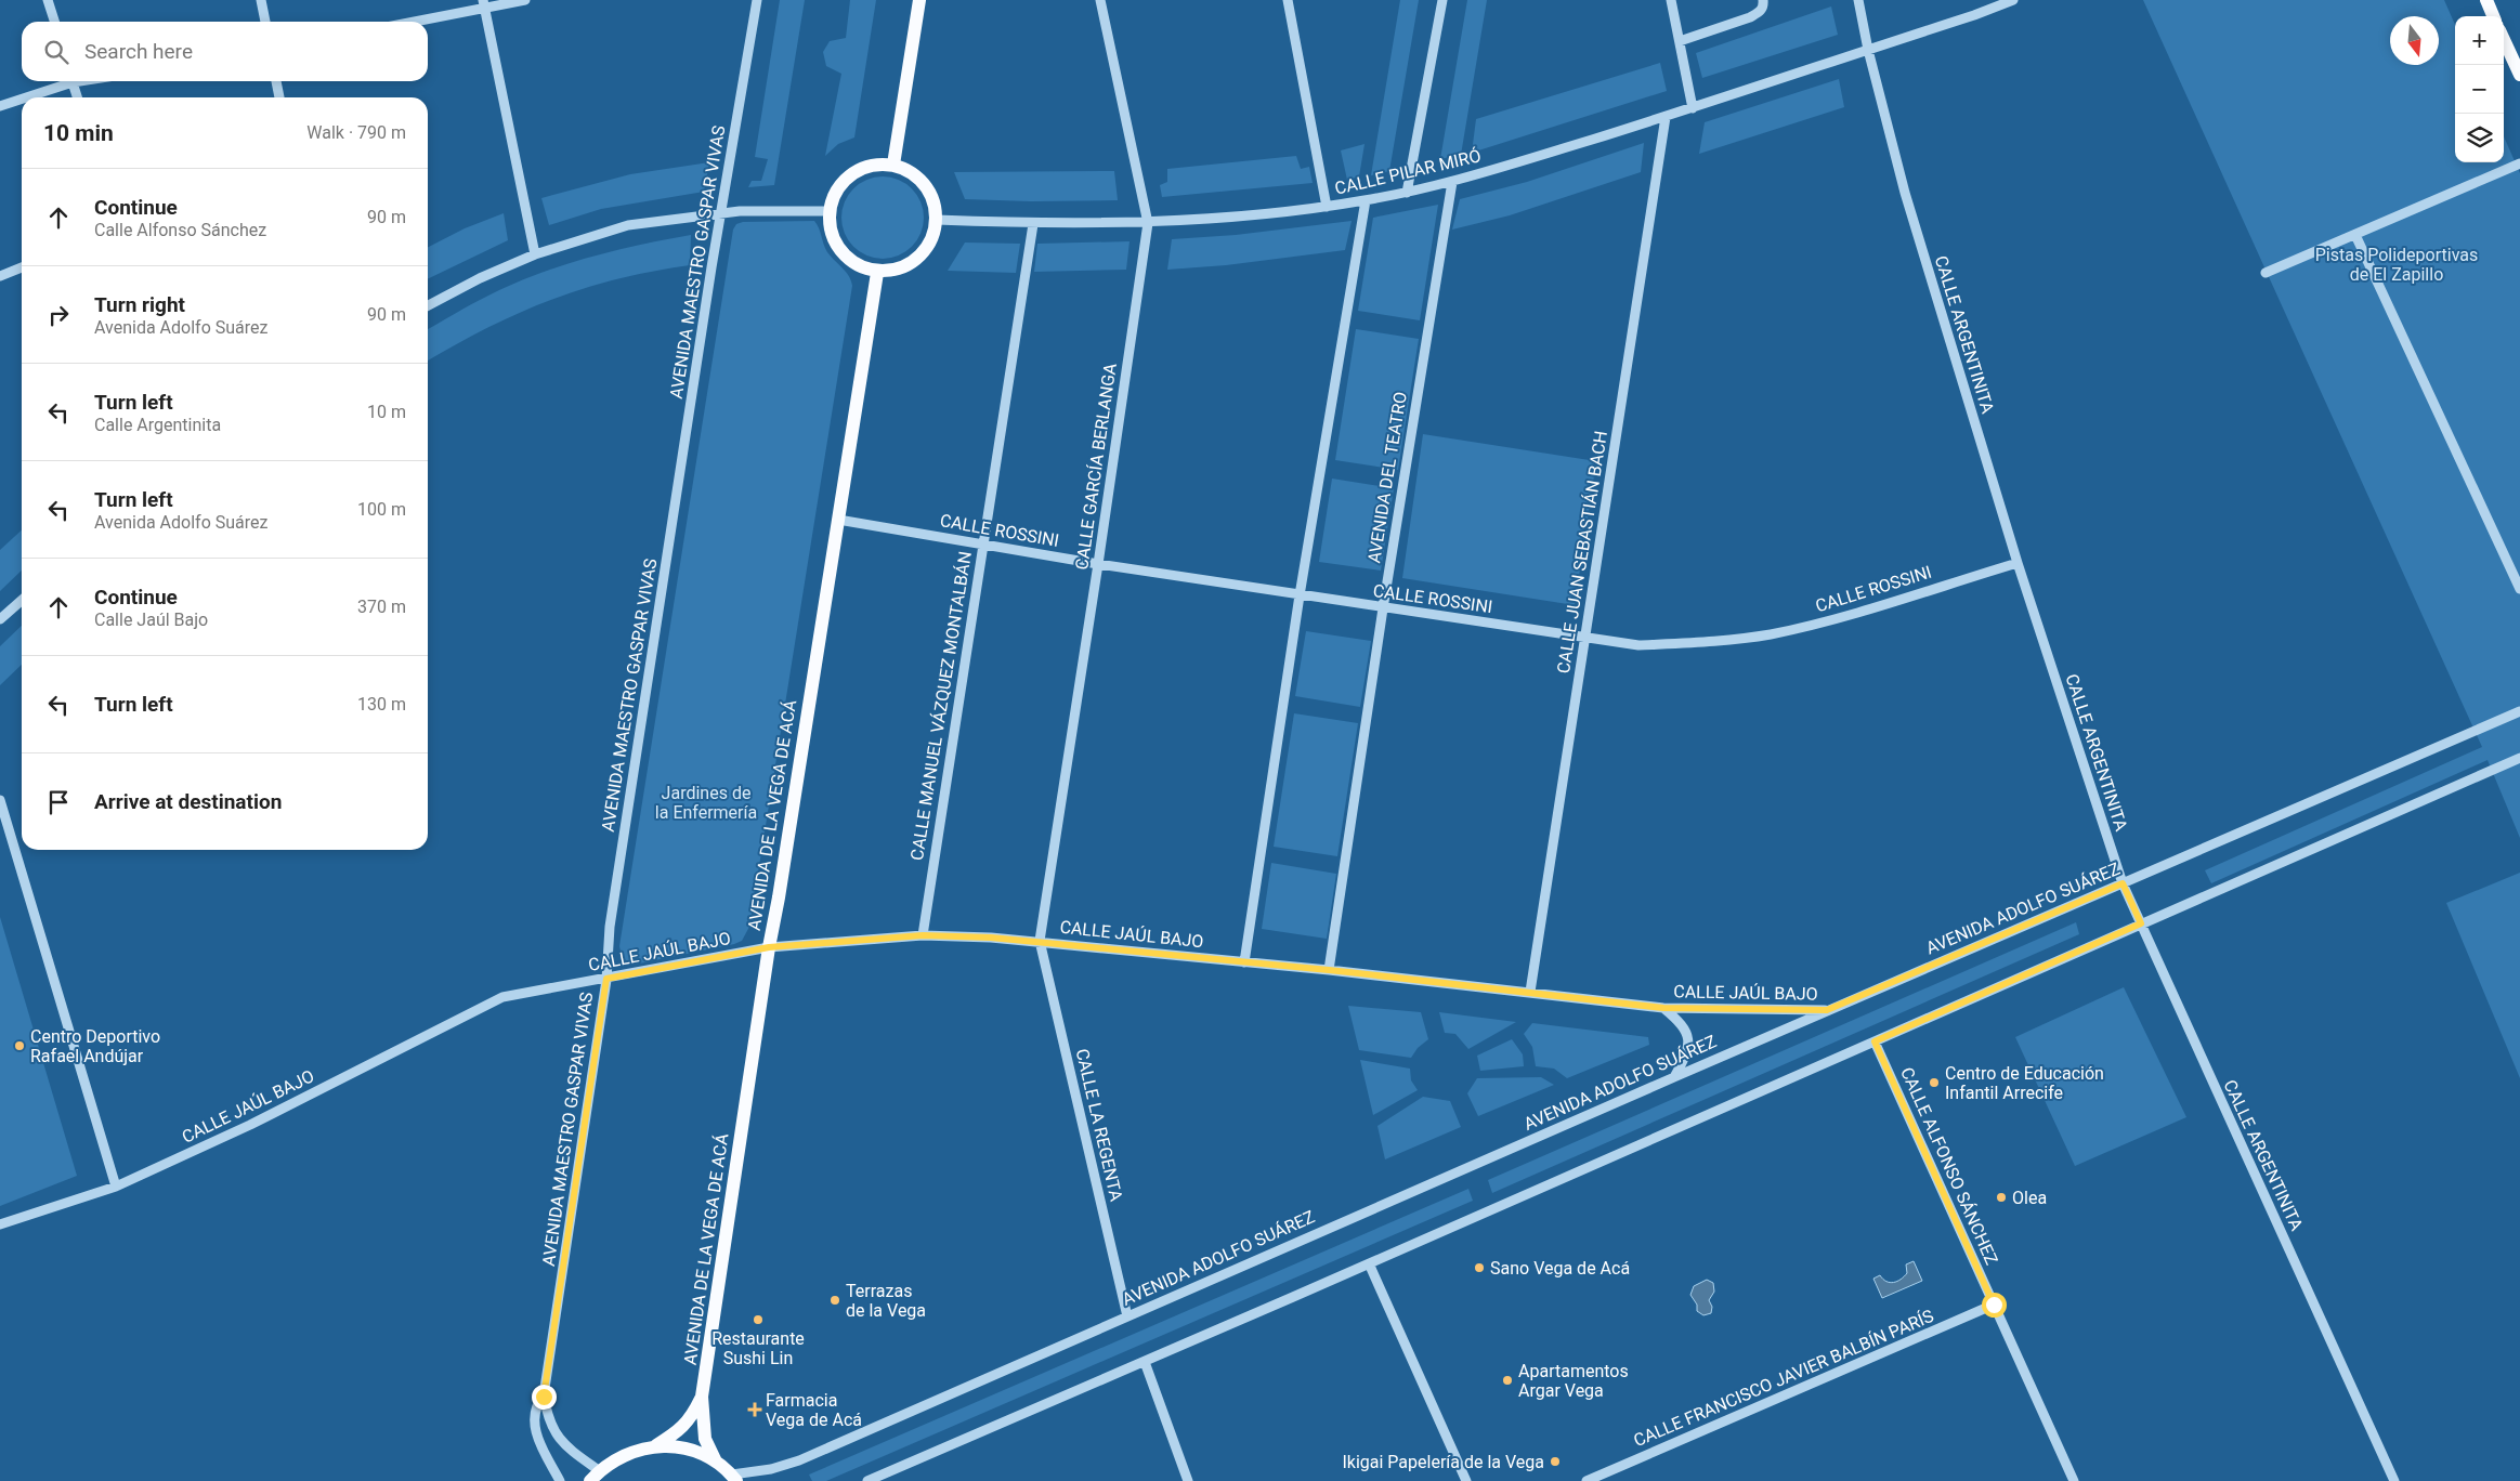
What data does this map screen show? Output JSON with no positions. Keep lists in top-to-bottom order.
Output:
{
  "streets": {
    "main road": ["AVENIDA DE LA VEGA DE ACÁ"],
    "street": [
      "CALLE PILAR MIRÓ",
      "AVENIDA MAESTRO GASPAR VIVAS",
      "CALLE ARGENTINITA",
      "CALLE GARCÍA BERLANGA",
      "AVENIDA DEL TEATRO",
      "CALLE ROSSINI",
      "CALLE JUAN SEBASTIÁN BACH",
      "CALLE MANUEL VÁZQUEZ MONTALBÁN",
      "AVENIDA ADOLFO SUÁREZ",
      "CALLE JAÚL BAJO",
      "CALLE LA REGENTA",
      "CALLE ALFONSO SÁNCHEZ",
      "CALLE FRANCISCO JAVIER BALBÍN PARÍS"
    ]
  },
  "crossings": [
    ["CALLE PILAR MIRÓ", "CALLE ARGENTINITA"],
    ["CALLE PILAR MIRÓ", "CALLE GARCÍA BERLANGA"],
    ["CALLE PILAR MIRÓ", "AVENIDA DEL TEATRO"],
    ["CALLE PILAR MIRÓ", "CALLE JUAN SEBASTIÁN BACH"],
    ["CALLE PILAR MIRÓ", "CALLE MANUEL VÁZQUEZ MONTALBÁN"],
    ["CALLE PILAR MIRÓ", "AVENIDA DE LA VEGA DE ACÁ"],
    ["AVENIDA MAESTRO GASPAR VIVAS", "CALLE JAÚL BAJO"],
    ["CALLE ARGENTINITA", "CALLE ROSSINI"],
    ["CALLE ARGENTINITA", "AVENIDA ADOLFO SUÁREZ"],
    ["CALLE GARCÍA BERLANGA", "CALLE ROSSINI"],
    ["CALLE GARCÍA BERLANGA", "CALLE JAÚL BAJO"],
    ["CALLE GARCÍA BERLANGA", "CALLE LA REGENTA"],
    ["AVENIDA DEL TEATRO", "CALLE ROSSINI"],
    ["AVENIDA DEL TEATRO", "CALLE JAÚL BAJO"],
    ["CALLE ROSSINI", "CALLE JUAN SEBASTIÁN BACH"],
    ["CALLE ROSSINI", "CALLE MANUEL VÁZQUEZ MONTALBÁN"],
    ["CALLE ROSSINI", "AVENIDA DE LA VEGA DE ACÁ"],
    ["CALLE JUAN SEBASTIÁN BACH", "CALLE JAÚL BAJO"],
    ["CALLE MANUEL VÁZQUEZ MONTALBÁN", "CALLE JAÚL BAJO"],
    ["AVENIDA DE LA VEGA DE ACÁ", "CALLE JAÚL BAJO"],
    ["AVENIDA ADOLFO SUÁREZ", "CALLE JAÚL BAJO"],
    ["AVENIDA ADOLFO SUÁREZ", "CALLE LA REGENTA"],
    ["CALLE JAÚL BAJO", "CALLE LA REGENTA"],
    ["CALLE ALFONSO SÁNCHEZ", "CALLE FRANCISCO JAVIER BALBÍN PARÍS"]
  ],
  "parks": ["Pistas Polideportivas de El Zapillo", "Jardines de la Enfermería"],
  "places": {
    "other": [
      "Centro Deportivo Rafael Andújar",
      "Centro de Educación Infantil Arrecife",
      "Olea",
      "Sano Vega de Acá",
      "Terrazas de la Vega",
      "Restaurante Sushi Lin",
      "Apartamentos Argar Vega",
      "Ikigai Papelería de la Vega"
    ],
    "health": ["Farmacia Vega de Acá"]
  },
  "north": "bottom",
  "page": {
    "map_buttons": ["+", "−"],
    "search": "Search here",
    "heading": ["10 min", "Walk · 790 m"],
    "list": [
      ["Continue", "Calle Alfonso Sánchez", "90 m"],
      ["Turn right", "Avenida Adolfo Suárez", "90 m"],
      ["Turn left", "Calle Argentinita", "10 m"],
      ["Turn left", "Avenida Adolfo Suárez", "100 m"],
      ["Continue", "Calle Jaúl Bajo", "370 m"],
      ["Turn left", "130 m"],
      "Arrive at destination"
    ]
  }
}
